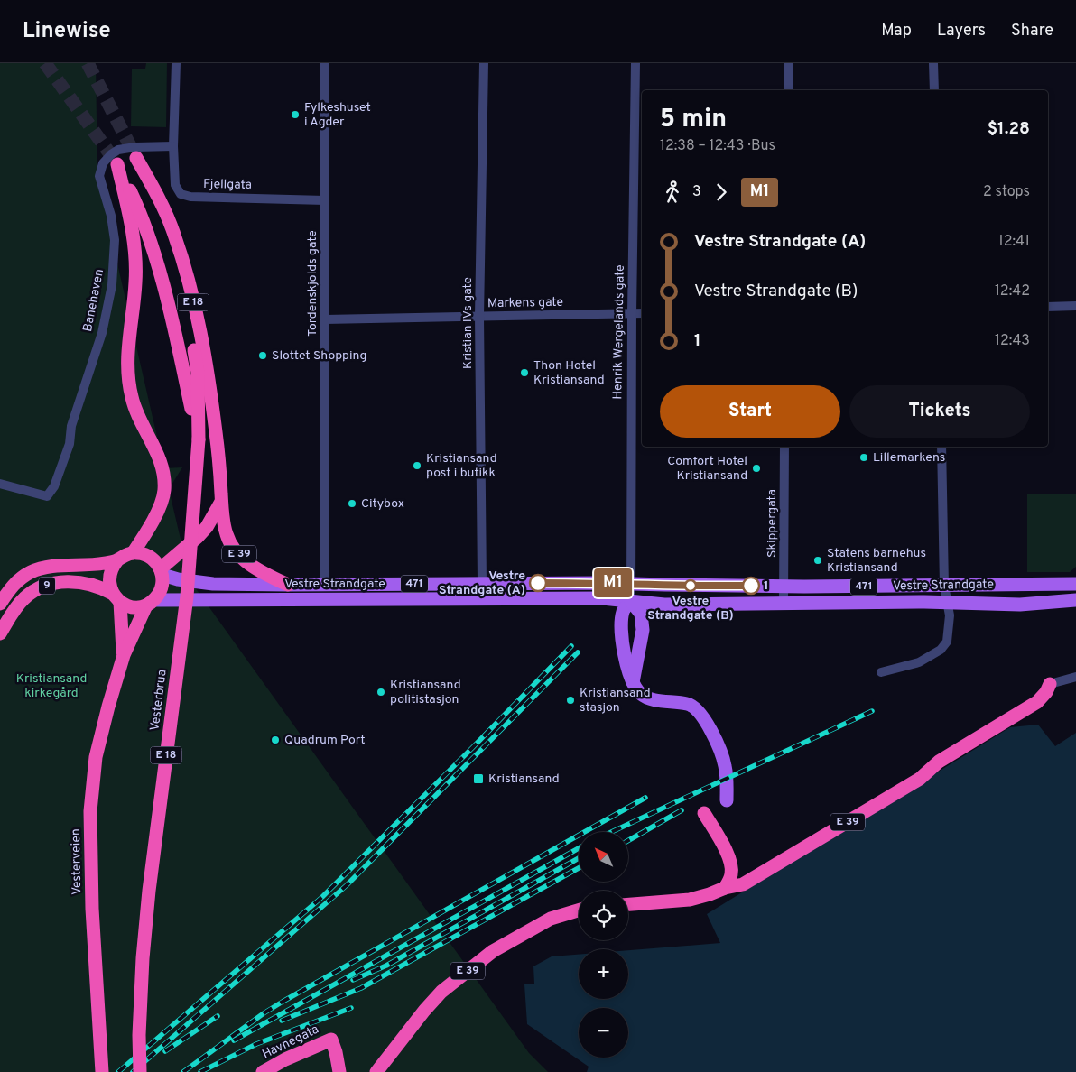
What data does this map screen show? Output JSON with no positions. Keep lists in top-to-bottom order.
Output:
{
  "streets": {
    "highway": [
      "E 18",
      "E 39",
      "9",
      "Vesterbrua",
      "Vesterveien",
      "Havnegata"
    ],
    "main road": ["Vestre Strandgate", "471"],
    "street": [
      "Fjellgata",
      "Tordenskjolds gate",
      "Banehaven",
      "Markens gate",
      "Kristian IVs gate",
      "Henrik Wergelands gate",
      "Skippergata"
    ]
  },
  "crossings": [
    ["Fjellgata", "Tordenskjolds gate"],
    ["Fjellgata", "Banehaven"],
    ["Tordenskjolds gate", "Markens gate"],
    ["Tordenskjolds gate", "Vestre Strandgate"],
    ["E 18", "E 39"],
    ["E 18", "Vestre Strandgate"],
    ["E 18", "9"],
    ["E 18", "Vesterbrua"],
    ["E 18", "Vesterveien"],
    ["Markens gate", "Kristian IVs gate"],
    ["Markens gate", "Henrik Wergelands gate"],
    ["Kristian IVs gate", "Vestre Strandgate"],
    ["Henrik Wergelands gate", "Vestre Strandgate"],
    ["Skippergata", "Vestre Strandgate"],
    ["E 39", "Vestre Strandgate"],
    ["Vestre Strandgate", "9"],
    ["Vestre Strandgate", "Vesterveien"],
    ["9", "Vesterveien"]
  ],
  "parks": ["Kristiansand kirkegård"],
  "places": {
    "other": [
      "Fylkeshuset i Agder",
      "Slottet Shopping",
      "Thon Hotel Kristiansand",
      "Lillemarkens",
      "Kristiansand post i butikk",
      "Comfort Hotel Kristiansand",
      "Citybox",
      "Statens barnehus Kristiansand",
      "Vestre Strandgate (A)",
      "Vestre Strandgate (B)",
      "1",
      "Kristiansand politistasjon",
      "Kristiansand stasjon",
      "Quadrum Port"
    ],
    "transit": ["Kristiansand"]
  },
  "lines": ["bus line M1"],
  "north": "top left",
  "page": {
    "header": "Linewise",
    "nav": ["Map", "Layers", "Share"],
    "on_map": "M1",
    "heading": ["5 min", "12:38 – 12:43 · Bus", "$1.28"],
    "legs": ["3", "M1", "2 stops"],
    "list": [
      {
        "name": "Vestre Strandgate (A)",
        "value": "12:41"
      },
      {
        "name": "Vestre Strandgate (B)",
        "value": "12:42"
      },
      {
        "name": "1",
        "value": "12:43"
      }
    ],
    "buttons": ["Start", "Tickets"],
    "map_buttons": ["+", "−"]
  }
}
